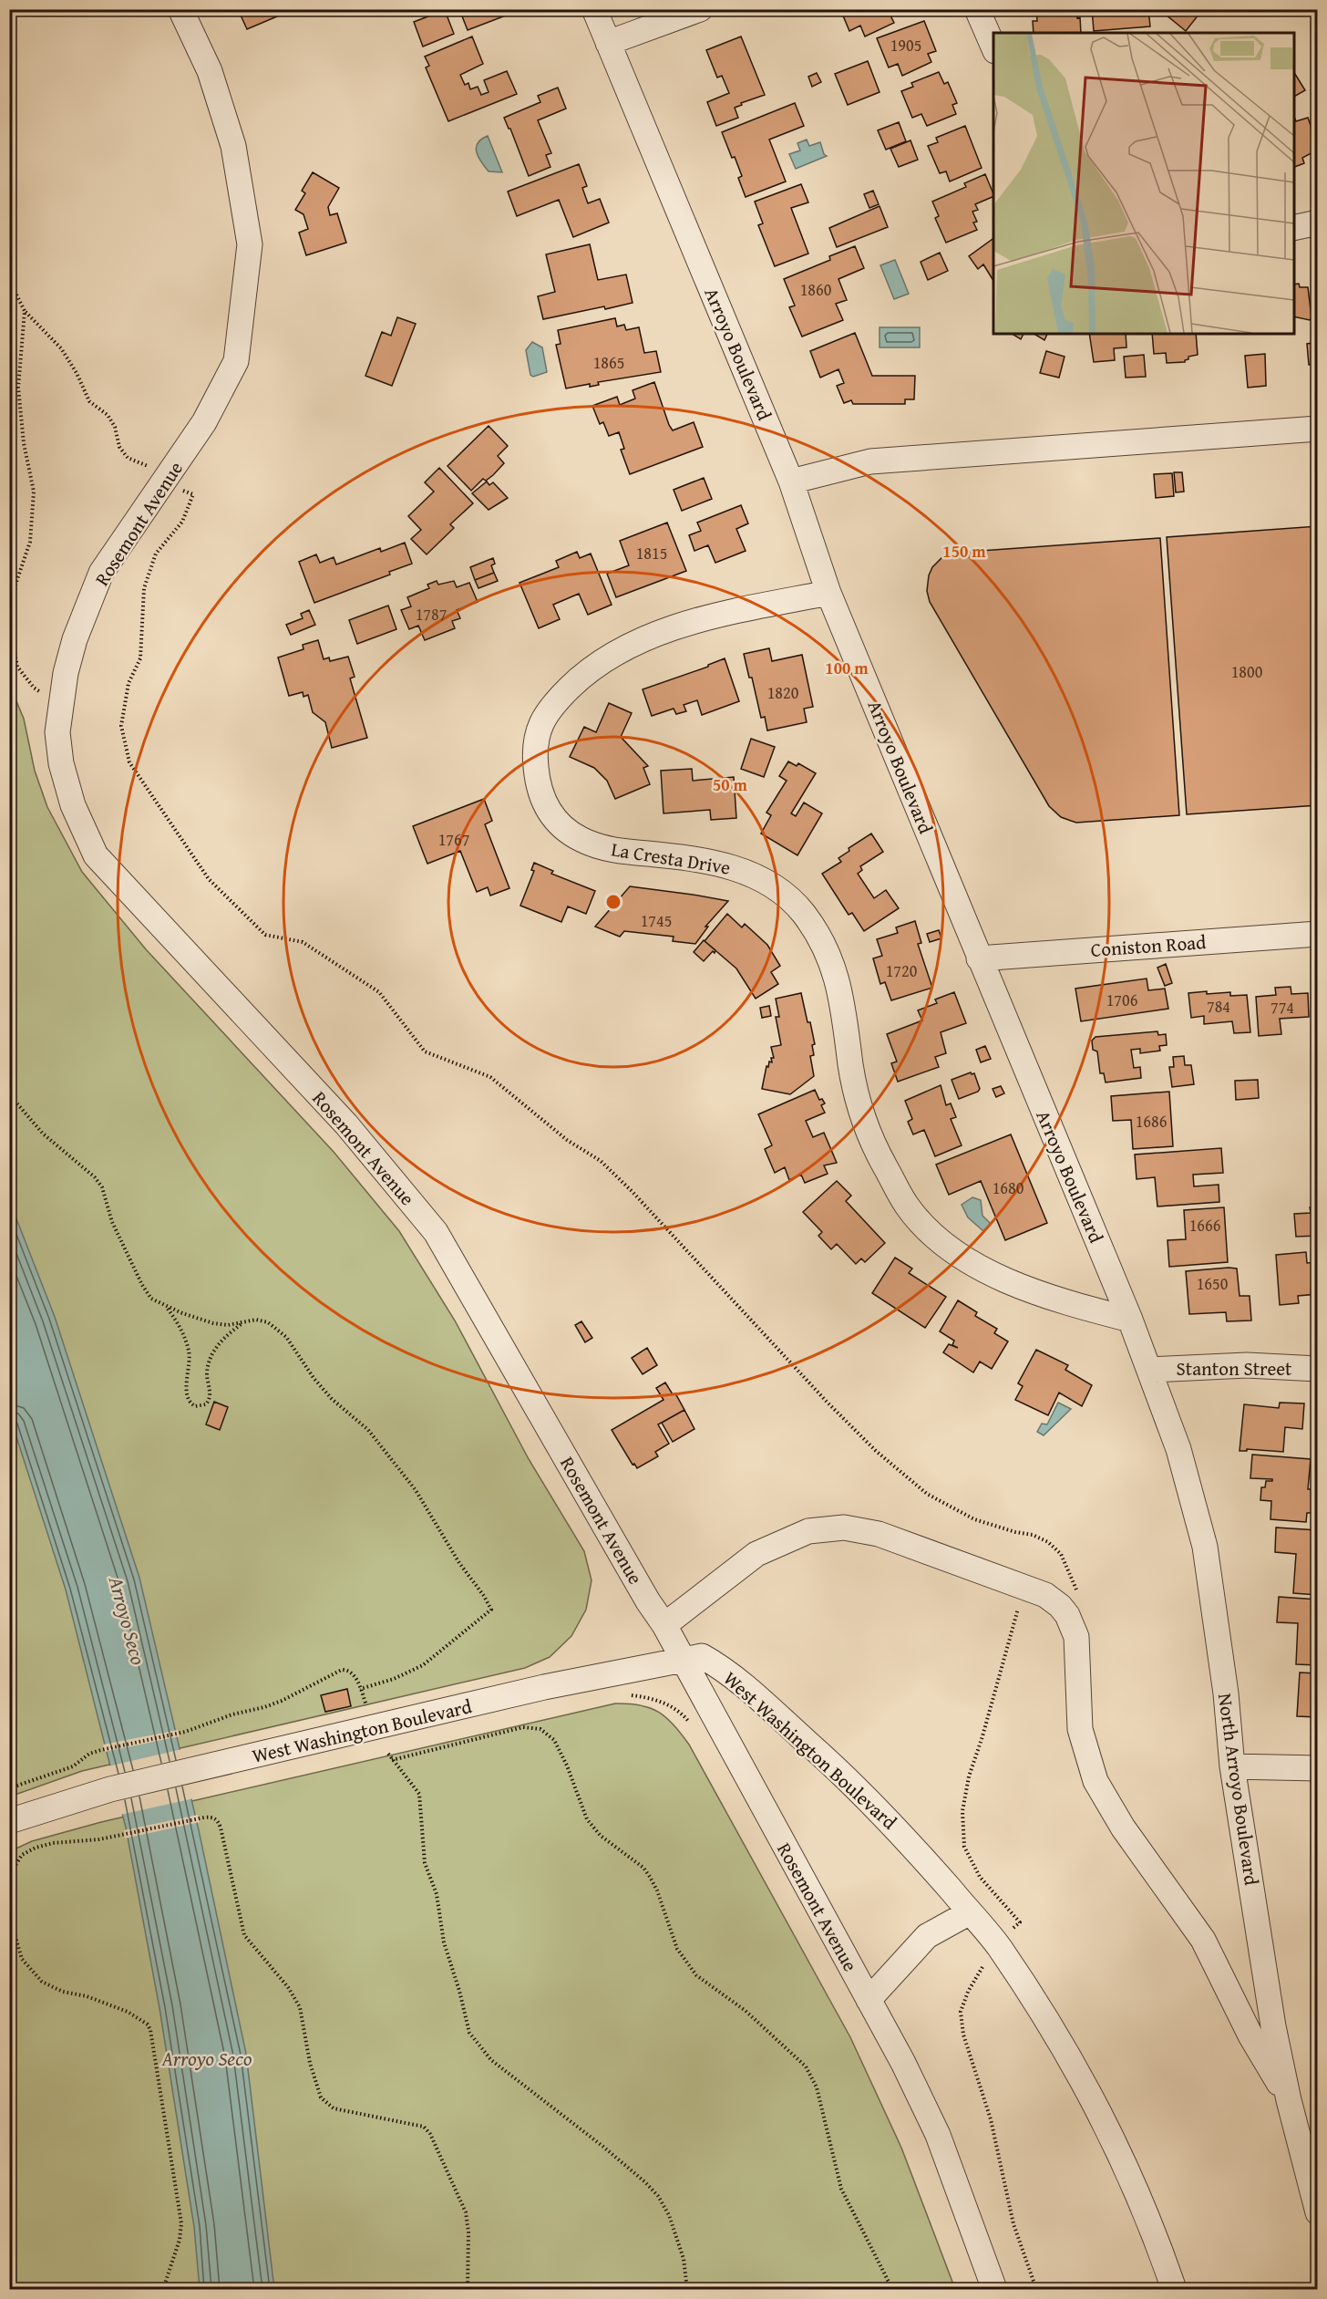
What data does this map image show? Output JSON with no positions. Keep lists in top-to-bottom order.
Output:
{
  "streets": {
    "street": [
      "Arroyo Boulevard",
      "Rosemont Avenue",
      "La Cresta Drive",
      "Coniston Road",
      "Stanton Street",
      "West Washington Boulevard",
      "North Arroyo Boulevard"
    ]
  },
  "crossings": [
    ["Arroyo Boulevard", "La Cresta Drive"],
    ["Arroyo Boulevard", "Coniston Road"],
    ["Arroyo Boulevard", "Stanton Street"],
    ["Arroyo Boulevard", "North Arroyo Boulevard"],
    ["Rosemont Avenue", "West Washington Boulevard"],
    ["Stanton Street", "North Arroyo Boulevard"]
  ],
  "water": ["Arroyo Seco"],
  "house_numbers": [
    "1905",
    "1860",
    "1865",
    "1815",
    "1787",
    "1800",
    "1820",
    "1767",
    "1745",
    "1720",
    "1706",
    "784",
    "774",
    "1686",
    "1680",
    "1666",
    "1650"
  ],
  "rings": ["150 m", "100 m", "50 m"]
}
